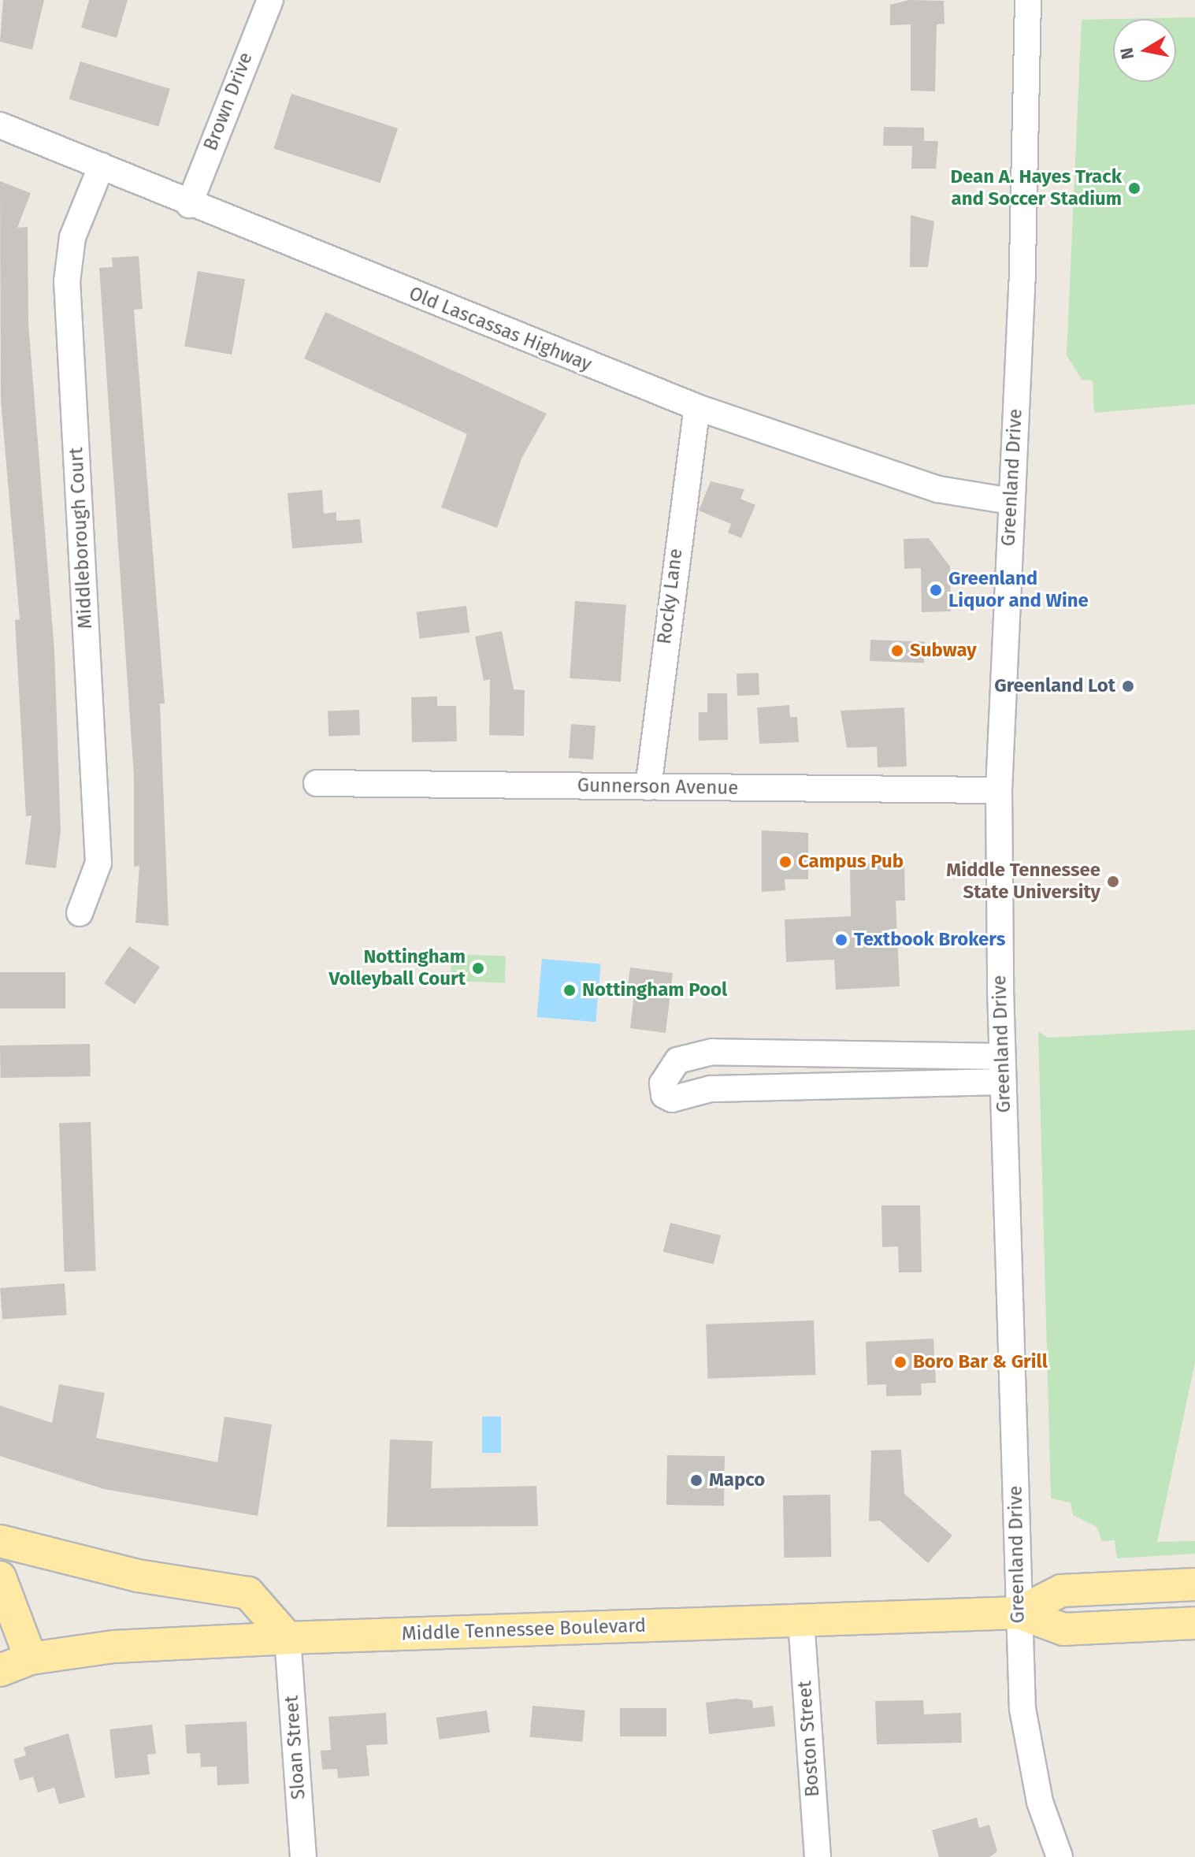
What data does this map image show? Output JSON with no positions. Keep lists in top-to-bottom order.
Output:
{
  "streets": {
    "main road": ["Middle Tennessee Boulevard"],
    "street": [
      "Brown Drive",
      "Old Lascassas Highway",
      "Greenland Drive",
      "Middleborough Court",
      "Rocky Lane",
      "Gunnerson Avenue",
      "Boston Street",
      "Sloan Street"
    ]
  },
  "crossings": [
    ["Brown Drive", "Old Lascassas Highway"],
    ["Old Lascassas Highway", "Greenland Drive"],
    ["Old Lascassas Highway", "Middleborough Court"],
    ["Old Lascassas Highway", "Rocky Lane"],
    ["Greenland Drive", "Gunnerson Avenue"],
    ["Greenland Drive", "Middle Tennessee Boulevard"],
    ["Rocky Lane", "Gunnerson Avenue"],
    ["Middle Tennessee Boulevard", "Boston Street"],
    ["Middle Tennessee Boulevard", "Sloan Street"]
  ],
  "places": [
    "Dean A. Hayes Track and Soccer Stadium",
    "Greenland Liquor and Wine",
    "Subway",
    "Greenland Lot",
    "Campus Pub",
    "Middle Tennessee State University",
    "Textbook Brokers",
    "Nottingham Volleyball Court",
    "Nottingham Pool",
    "Boro Bar & Grill",
    "Mapco"
  ],
  "north": "left"
}
